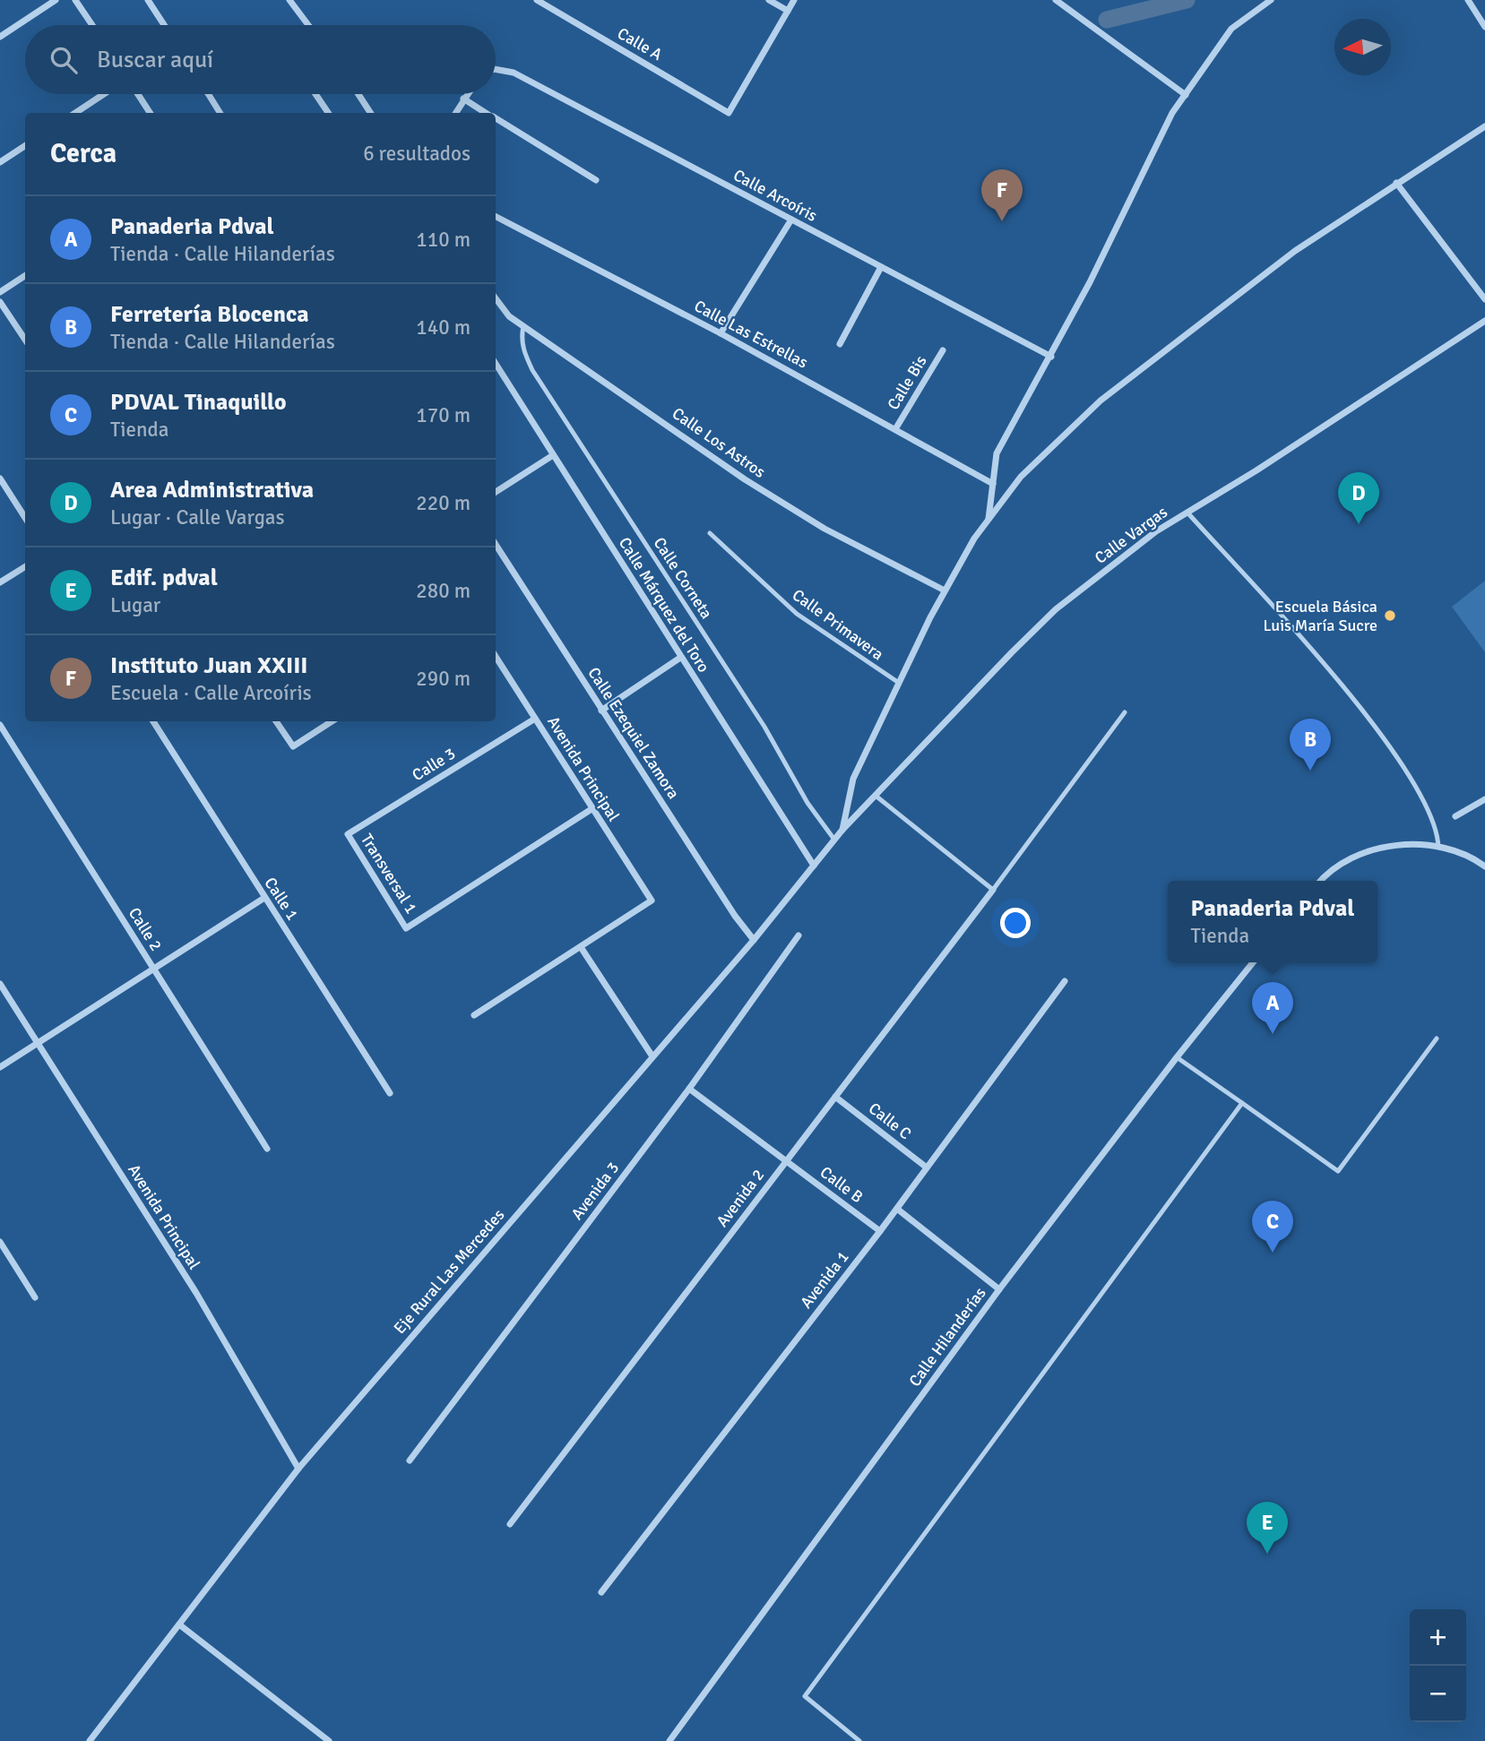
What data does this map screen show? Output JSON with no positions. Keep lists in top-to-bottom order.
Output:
{
  "streets": {
    "street": [
      "Calle A",
      "Calle Arcoíris",
      "Calle Las Estrellas",
      "Calle Bis",
      "Calle Los Astros",
      "Calle Vargas",
      "Calle Márquez del Toro",
      "Calle Ezequiel Zamora",
      "Calle 3",
      "Avenida Principal",
      "Transversal 1",
      "Calle 1",
      "Calle 2",
      "Calle C",
      "Calle B",
      "Avenida 3",
      "Avenida 2",
      "Eje Rural Las Mercedes",
      "Avenida 1",
      "Calle Hilanderías"
    ],
    "lane": ["Calle Corneta", "Calle Primavera"]
  },
  "crossings": [
    ["Calle Las Estrellas", "Calle Bis"],
    ["Calle Los Astros", "Calle Corneta"],
    ["Calle Vargas", "Eje Rural Las Mercedes"],
    ["Calle Corneta", "Eje Rural Las Mercedes"],
    ["Calle Márquez del Toro", "Eje Rural Las Mercedes"],
    ["Calle Ezequiel Zamora", "Eje Rural Las Mercedes"],
    ["Calle 3", "Avenida Principal"],
    ["Calle 3", "Transversal 1"],
    ["Avenida Principal", "Transversal 1"],
    ["Avenida Principal", "Eje Rural Las Mercedes"],
    ["Calle C", "Avenida 2"],
    ["Calle C", "Avenida 1"],
    ["Calle B", "Avenida 3"],
    ["Calle B", "Avenida 2"],
    ["Calle B", "Avenida 1"]
  ],
  "places": ["Escuela Básica Luis María Sucre"],
  "north": "left",
  "page": {
    "search": "Buscar aquí",
    "heading": ["Cerca", "6 resultados"],
    "pins": [
      "F",
      "D",
      "B",
      "A",
      "C",
      "E"
    ],
    "list": [
      {
        "mark": "A",
        "name": "Panaderia Pdval",
        "note": "Tienda · Calle Hilanderías",
        "value": "110 m"
      },
      {
        "mark": "B",
        "name": "Ferretería Blocenca",
        "note": "Tienda · Calle Hilanderías",
        "value": "140 m"
      },
      {
        "mark": "C",
        "name": "PDVAL Tinaquillo",
        "note": "Tienda",
        "value": "170 m"
      },
      {
        "mark": "D",
        "name": "Area Administrativa",
        "note": "Lugar · Calle Vargas",
        "value": "220 m"
      },
      {
        "mark": "E",
        "name": "Edif. pdval",
        "note": "Lugar",
        "value": "280 m"
      },
      {
        "mark": "F",
        "name": "Instituto Juan XXIII",
        "note": "Escuela · Calle Arcoíris",
        "value": "290 m"
      }
    ],
    "popup": ["Panaderia Pdval", "Tienda"],
    "map_buttons": ["+", "−"]
  }
}
